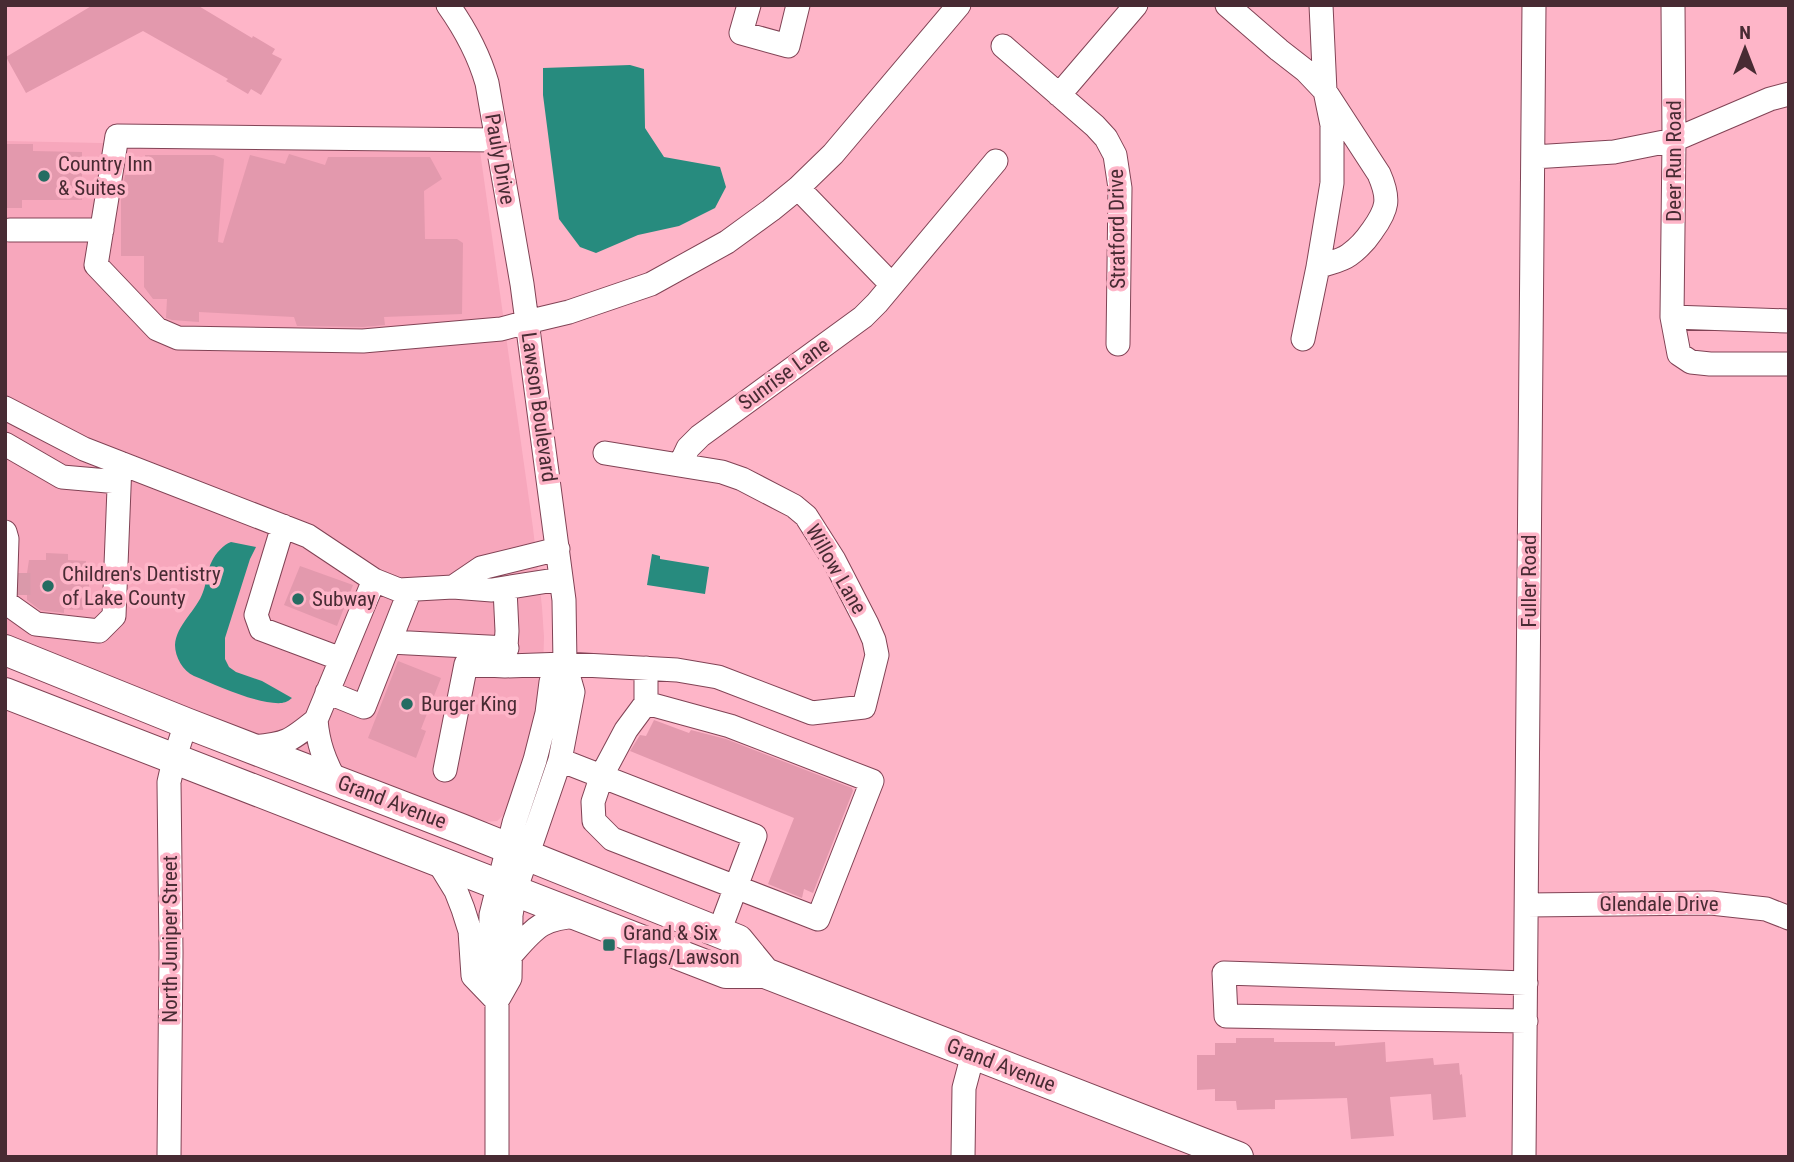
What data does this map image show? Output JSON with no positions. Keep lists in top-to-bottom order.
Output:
{
  "streets": {
    "main road": ["Grand Avenue"],
    "street": [
      "Pauly Drive",
      "Deer Run Road",
      "Stratford Drive",
      "Sunrise Lane",
      "Lawson Boulevard",
      "Willow Lane",
      "Fuller Road",
      "Glendale Drive",
      "North Juniper Street"
    ]
  },
  "crossings": [
    ["Pauly Drive", "Lawson Boulevard"],
    ["Sunrise Lane", "Willow Lane"],
    ["Lawson Boulevard", "Grand Avenue"],
    ["Fuller Road", "Glendale Drive"],
    ["Grand Avenue", "North Juniper Street"]
  ],
  "places": {
    "other": [
      "Country Inn & Suites",
      "Children's Dentistry of Lake County",
      "Subway",
      "Burger King"
    ],
    "transit": ["Grand & Six Flags/Lawson"]
  },
  "north": "top"
}
